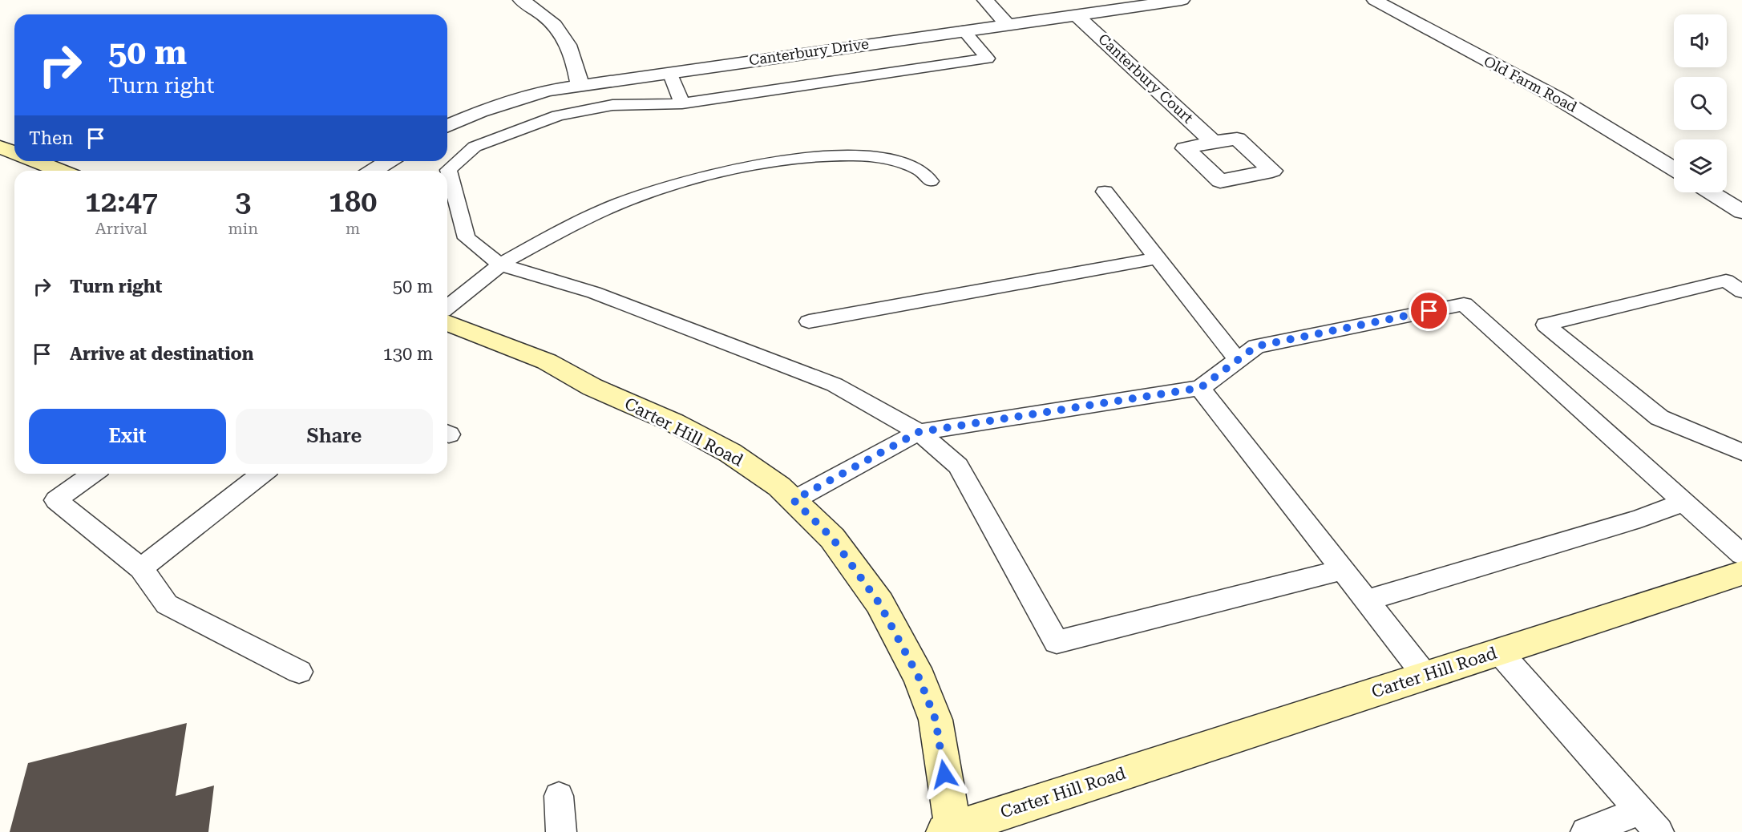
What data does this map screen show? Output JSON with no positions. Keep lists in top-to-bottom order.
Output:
{
  "streets": {
    "main road": ["Carter Hill Road"],
    "street": ["Canterbury Drive", "Canterbury Court", "Old Farm Road"]
  },
  "crossings": [
    ["Canterbury Drive", "Canterbury Court"]
  ],
  "page": {
    "turn": ["50 m", "Turn right"],
    "then": "Then",
    "eta": [
      "12:47",
      "Arrival",
      "3",
      "min",
      "180",
      "m"
    ],
    "list": [
      {
        "name": "Turn right",
        "value": "50 m"
      },
      {
        "name": "Arrive at destination",
        "value": "130 m"
      }
    ],
    "buttons": ["Exit", "Share"]
  }
}
